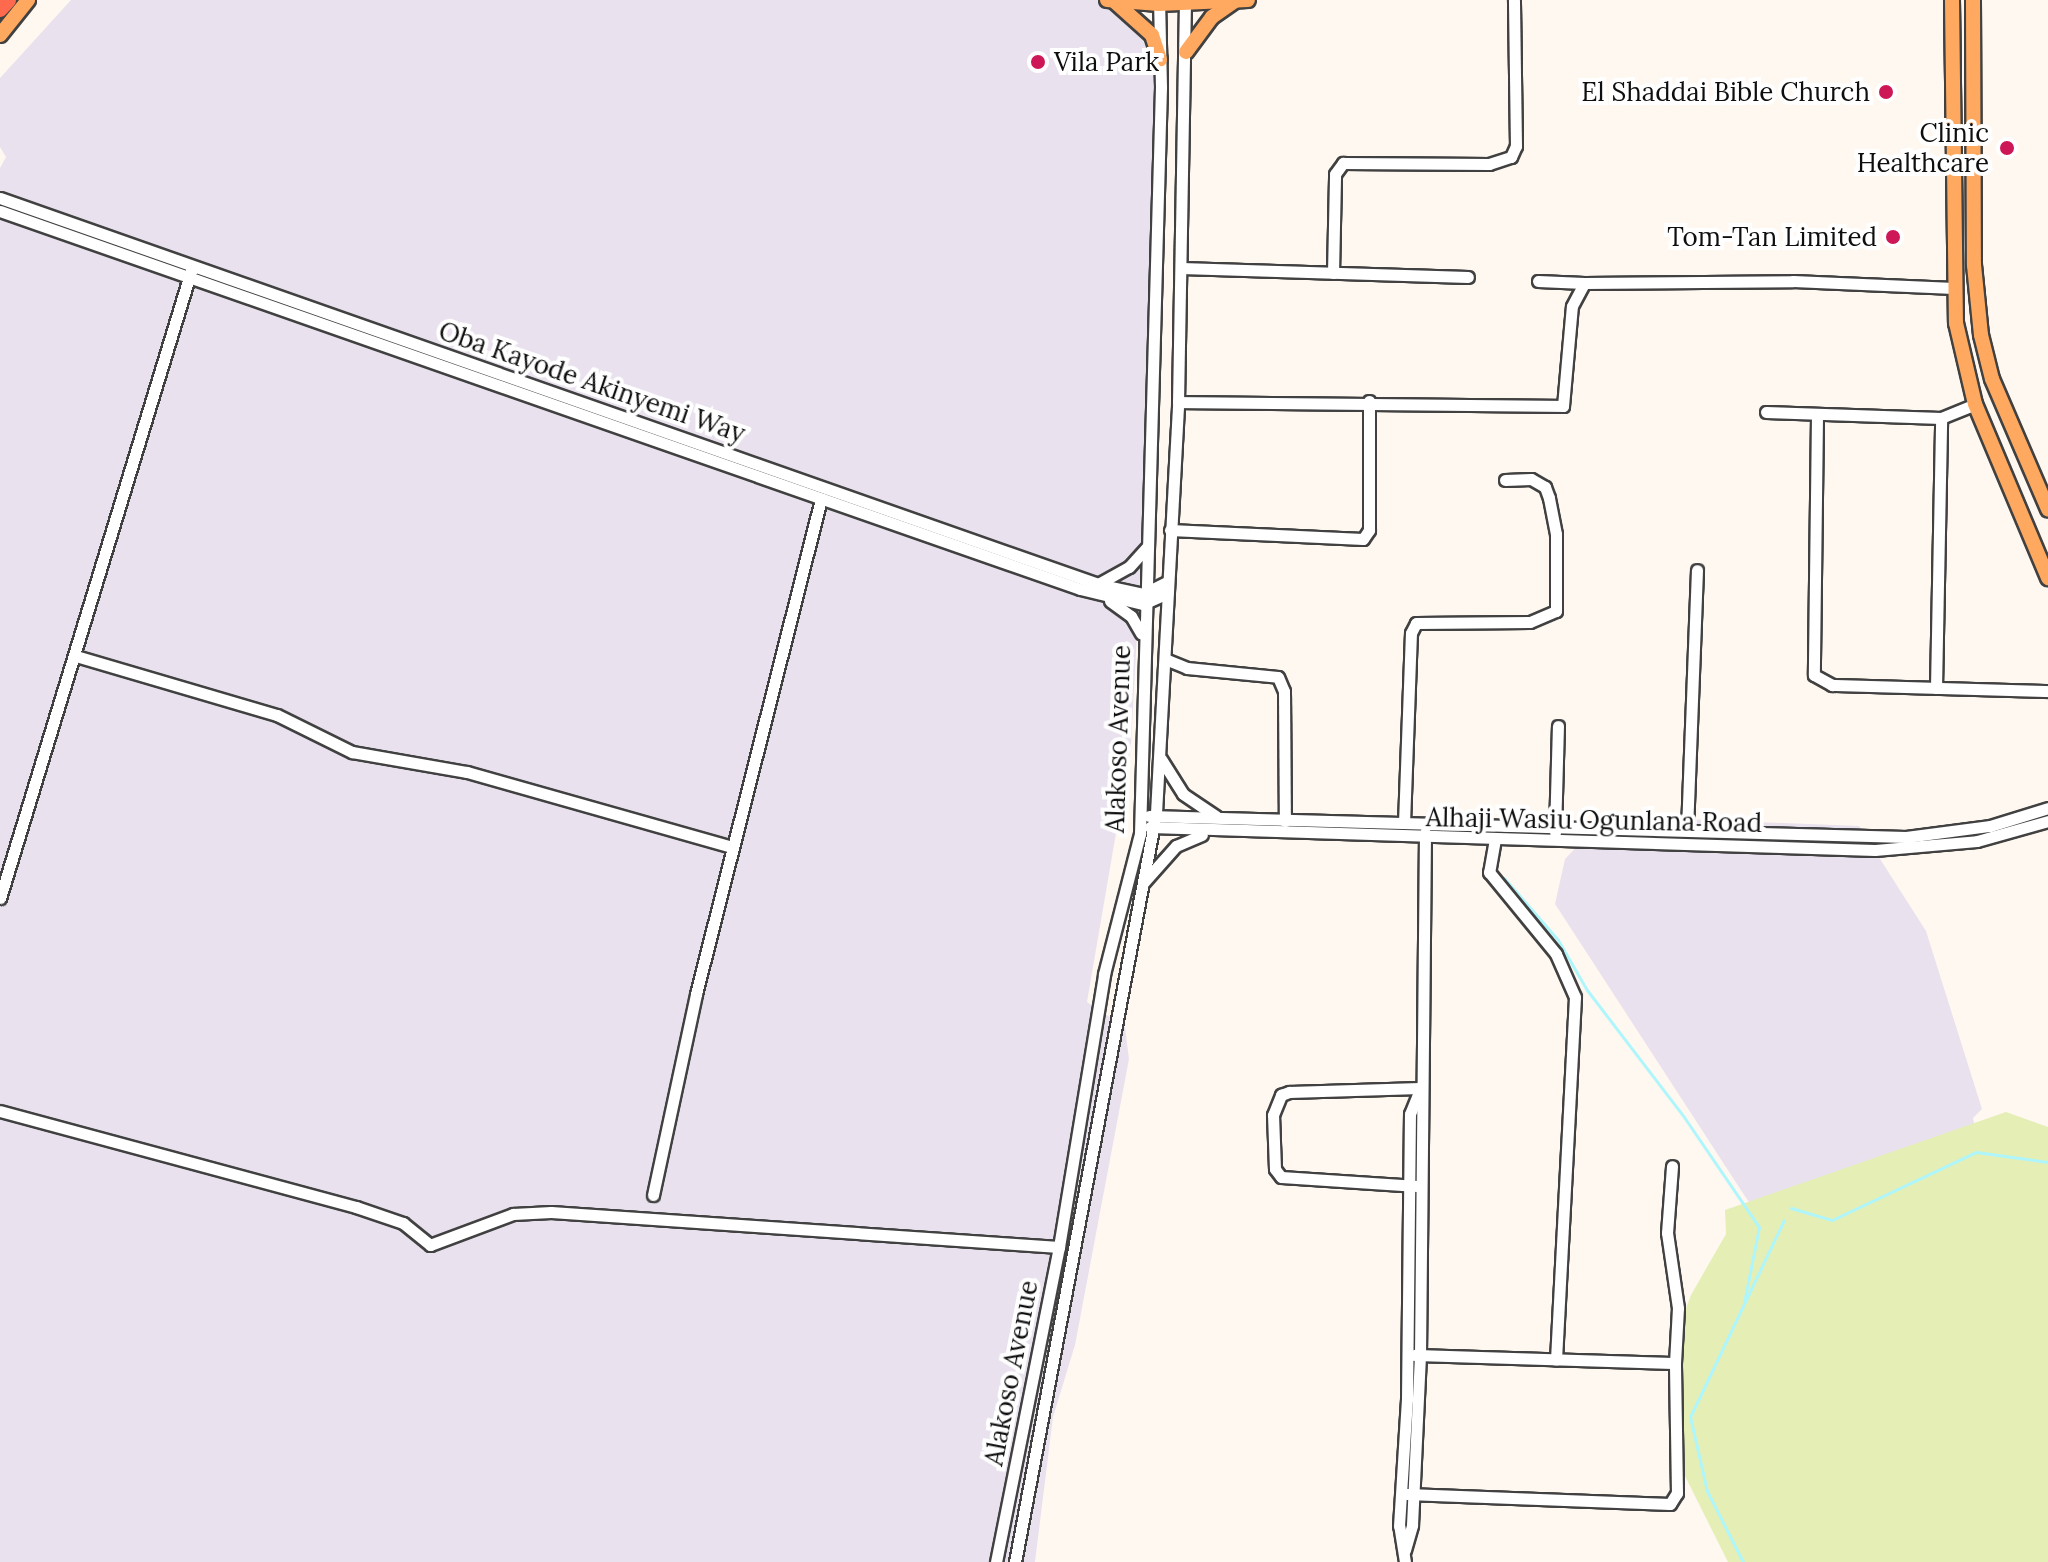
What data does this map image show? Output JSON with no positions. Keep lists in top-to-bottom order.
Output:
{
  "streets": {
    "street": ["Oba Kayode Akinyemi Way", "Alakoso Avenue", "Alhaji Wasiu Ogunlana Road"]
  },
  "crossings": [
    ["Oba Kayode Akinyemi Way", "Alakoso Avenue"],
    ["Alakoso Avenue", "Alhaji Wasiu Ogunlana Road"]
  ],
  "places": [
    "Vila Park",
    "El Shaddai Bible Church",
    "Clinic Healthcare",
    "Tom-Tan Limited"
  ]
}
